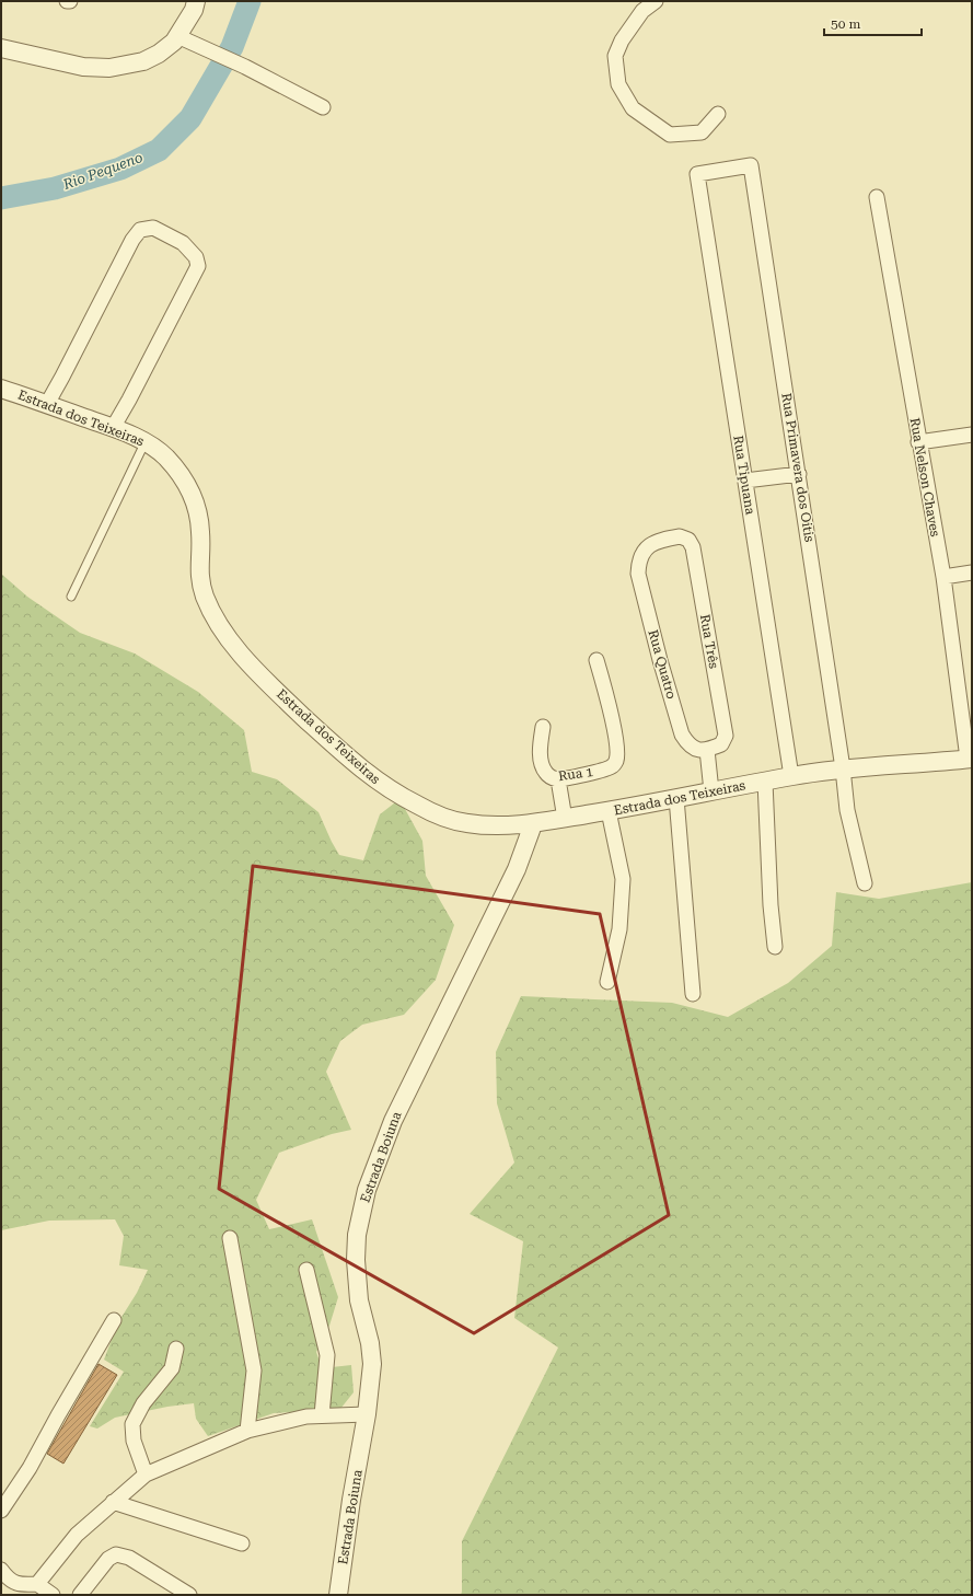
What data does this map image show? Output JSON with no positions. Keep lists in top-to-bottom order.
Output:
{
  "streets": {
    "street": [
      "Estrada dos Teixeiras",
      "Rua Primavera dos Oitis",
      "Rua Tipuana",
      "Rua Nelson Chaves",
      "Rua Três",
      "Rua Quatro",
      "Rua 1",
      "Estrada Boiuna"
    ]
  },
  "crossings": [
    ["Estrada dos Teixeiras", "Rua Primavera dos Oitis"],
    ["Estrada dos Teixeiras", "Rua Tipuana"],
    ["Estrada dos Teixeiras", "Rua Nelson Chaves"],
    ["Estrada dos Teixeiras", "Estrada Boiuna"],
    ["Rua Primavera dos Oitis", "Rua Tipuana"],
    ["Rua Três", "Rua Quatro"]
  ],
  "water": ["Rio Pequeno"],
  "scale_bar": "50 m"
}
